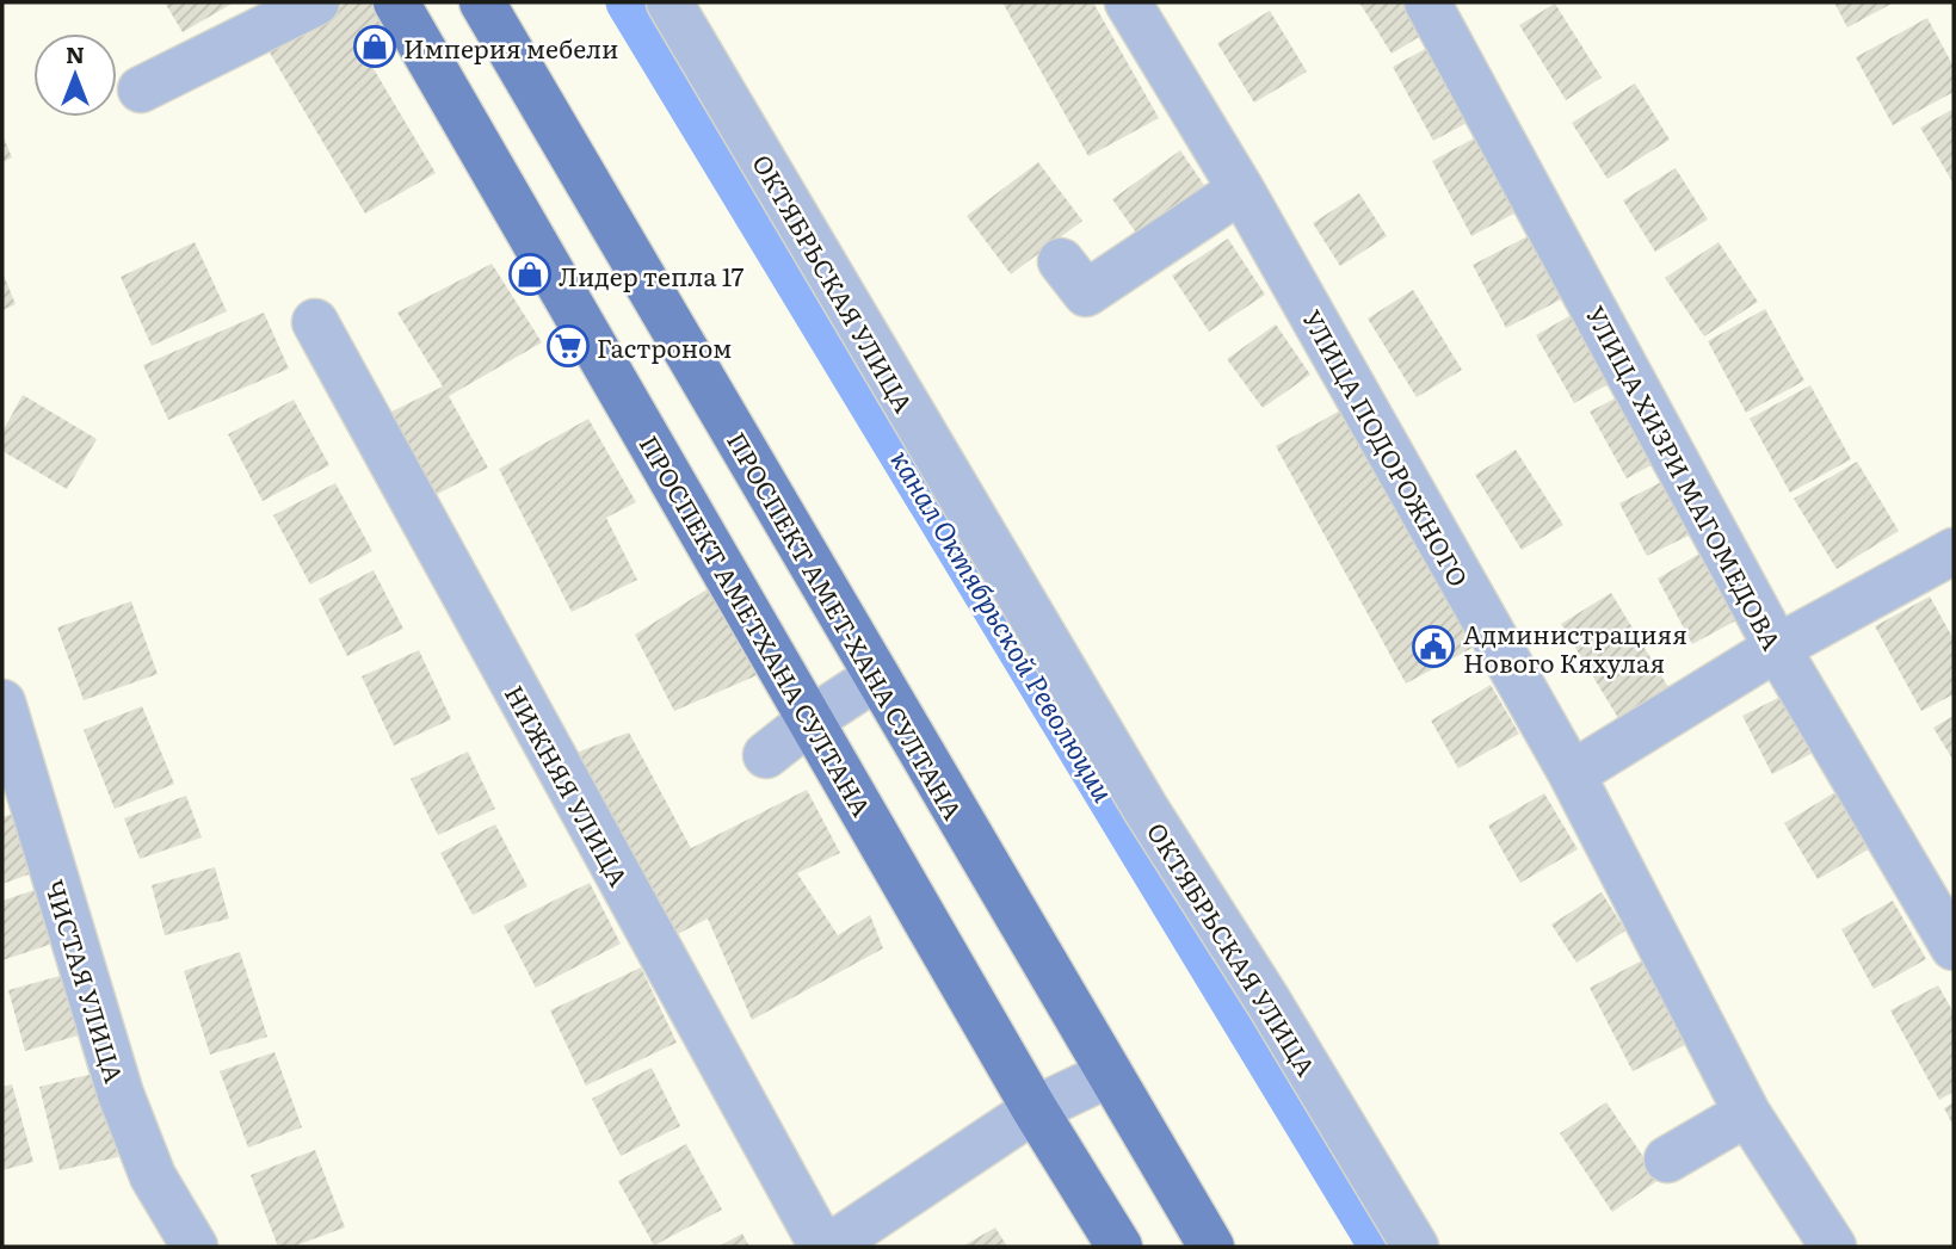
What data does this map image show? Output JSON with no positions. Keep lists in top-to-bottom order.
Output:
{
  "streets": {
    "main road": ["ПРОСПЕКТ АМЕТХАНА СУЛТАНА", "ПРОСПЕКТ АМЕТ-ХАНА СУЛТАНА"],
    "street": [
      "ОКТЯБРЬСКАЯ УЛИЦА",
      "УЛИЦА ПОДОРОЖНОГО",
      "УЛИЦА ХИЗРИ МАГОМЕДОВА",
      "НИЖНЯЯ УЛИЦА",
      "ЧИСТАЯ УЛИЦА"
    ]
  },
  "water": ["канал Октябрьской Революции"],
  "places": {
    "shop": ["Империя мебели", "Лидер тепла 17"],
    "supermarket": ["Гастроном"],
    "public building": ["Администрацияя Нового Кяхулая"]
  },
  "north": "top"
}
